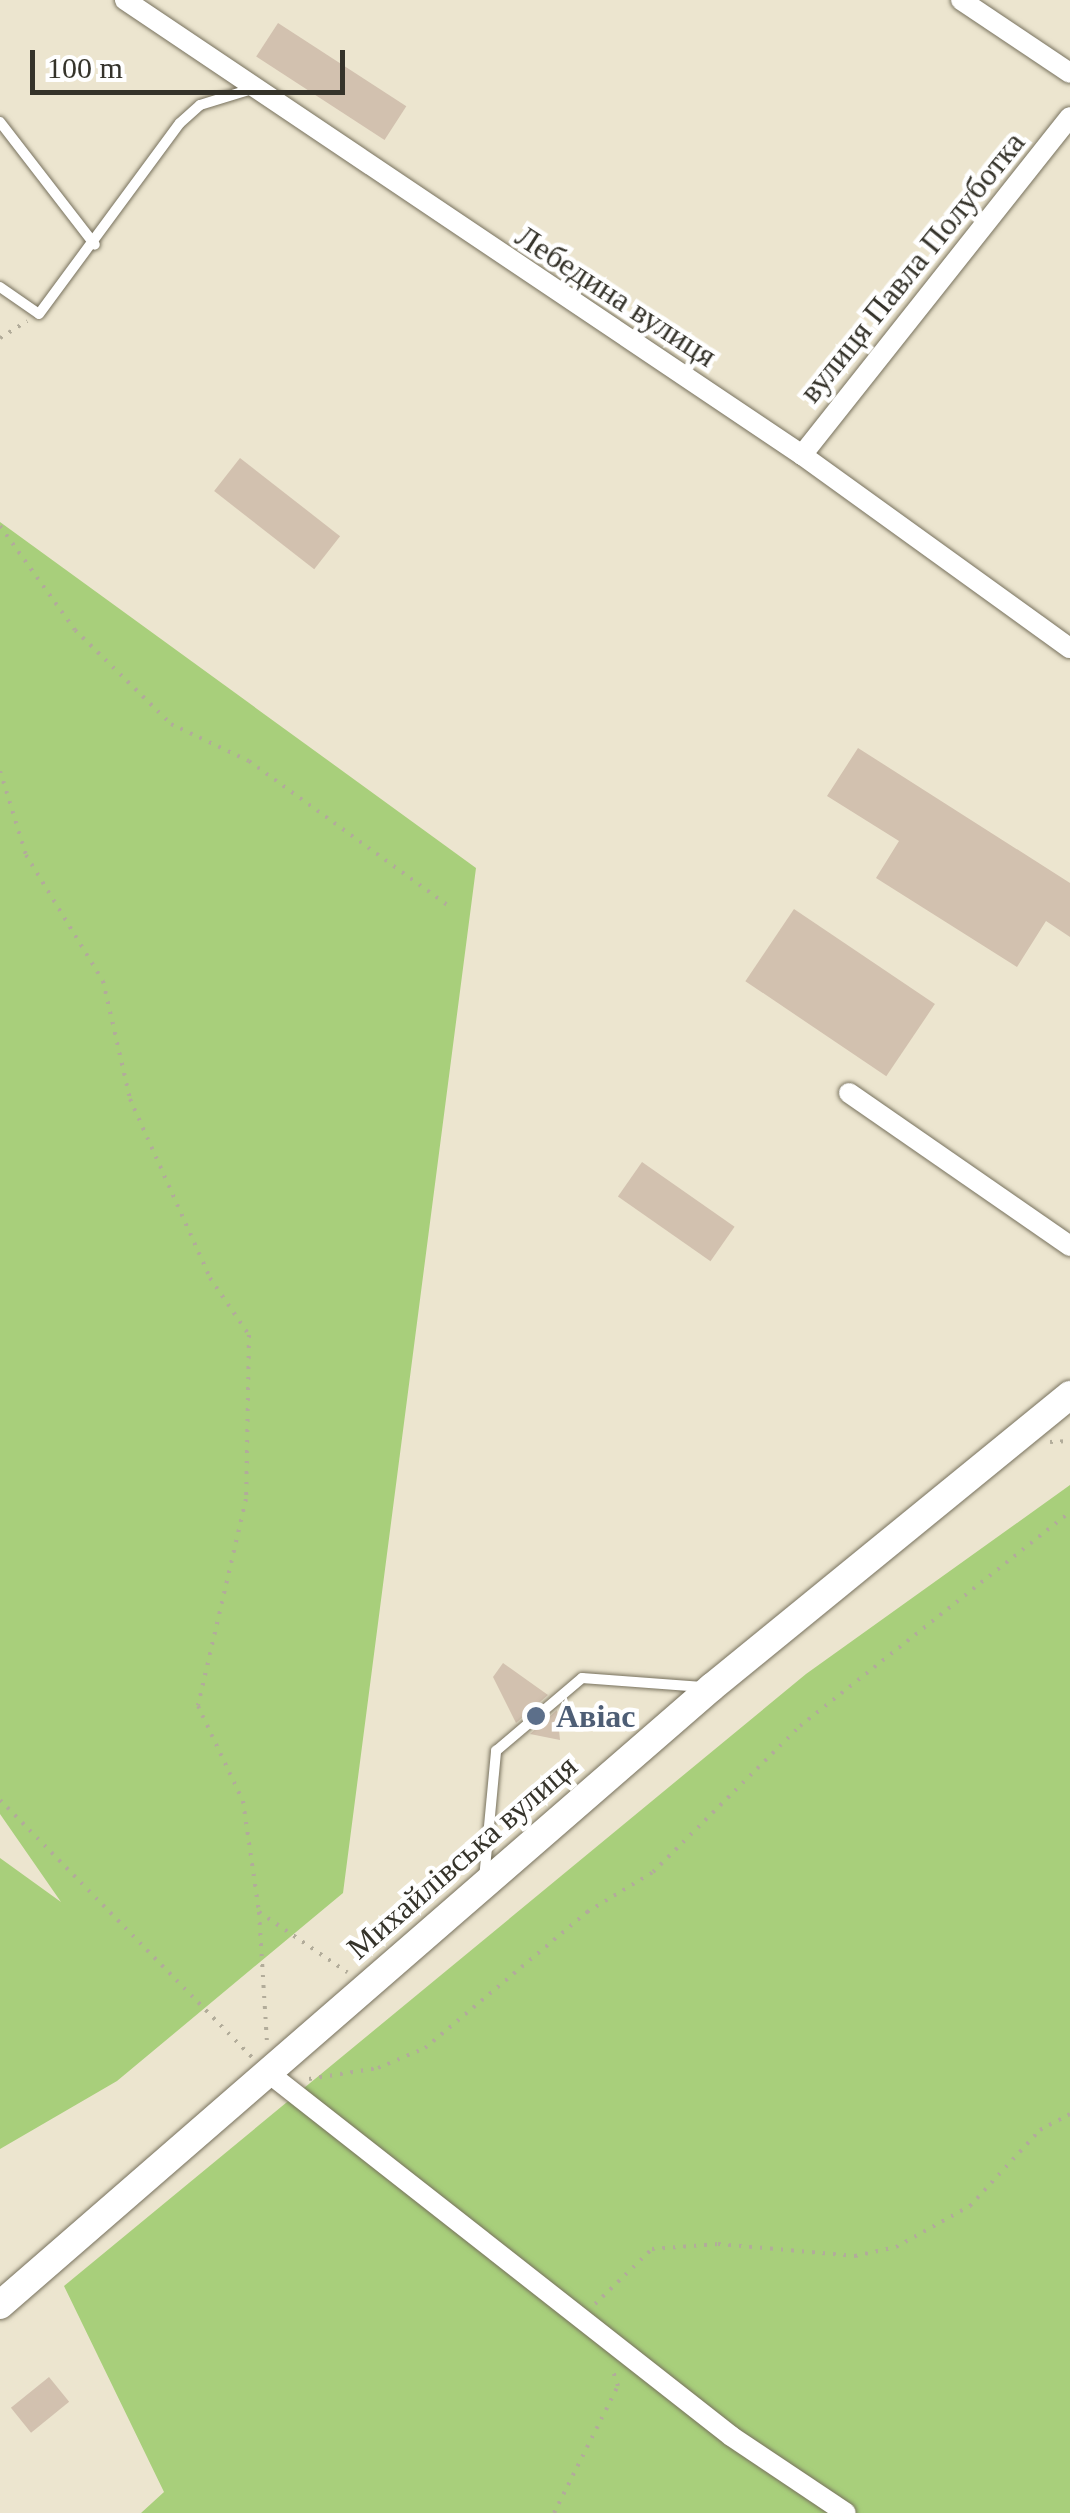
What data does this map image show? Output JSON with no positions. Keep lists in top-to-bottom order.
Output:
{
  "streets": {
    "main road": ["Михайлівська вулиця"],
    "street": ["вулиця Павла Полуботка", "Лебедина вулиця"]
  },
  "crossings": [
    ["вулиця Павла Полуботка", "Лебедина вулиця"]
  ],
  "places": ["Авіас"],
  "scale_bar": "100 m"
}
